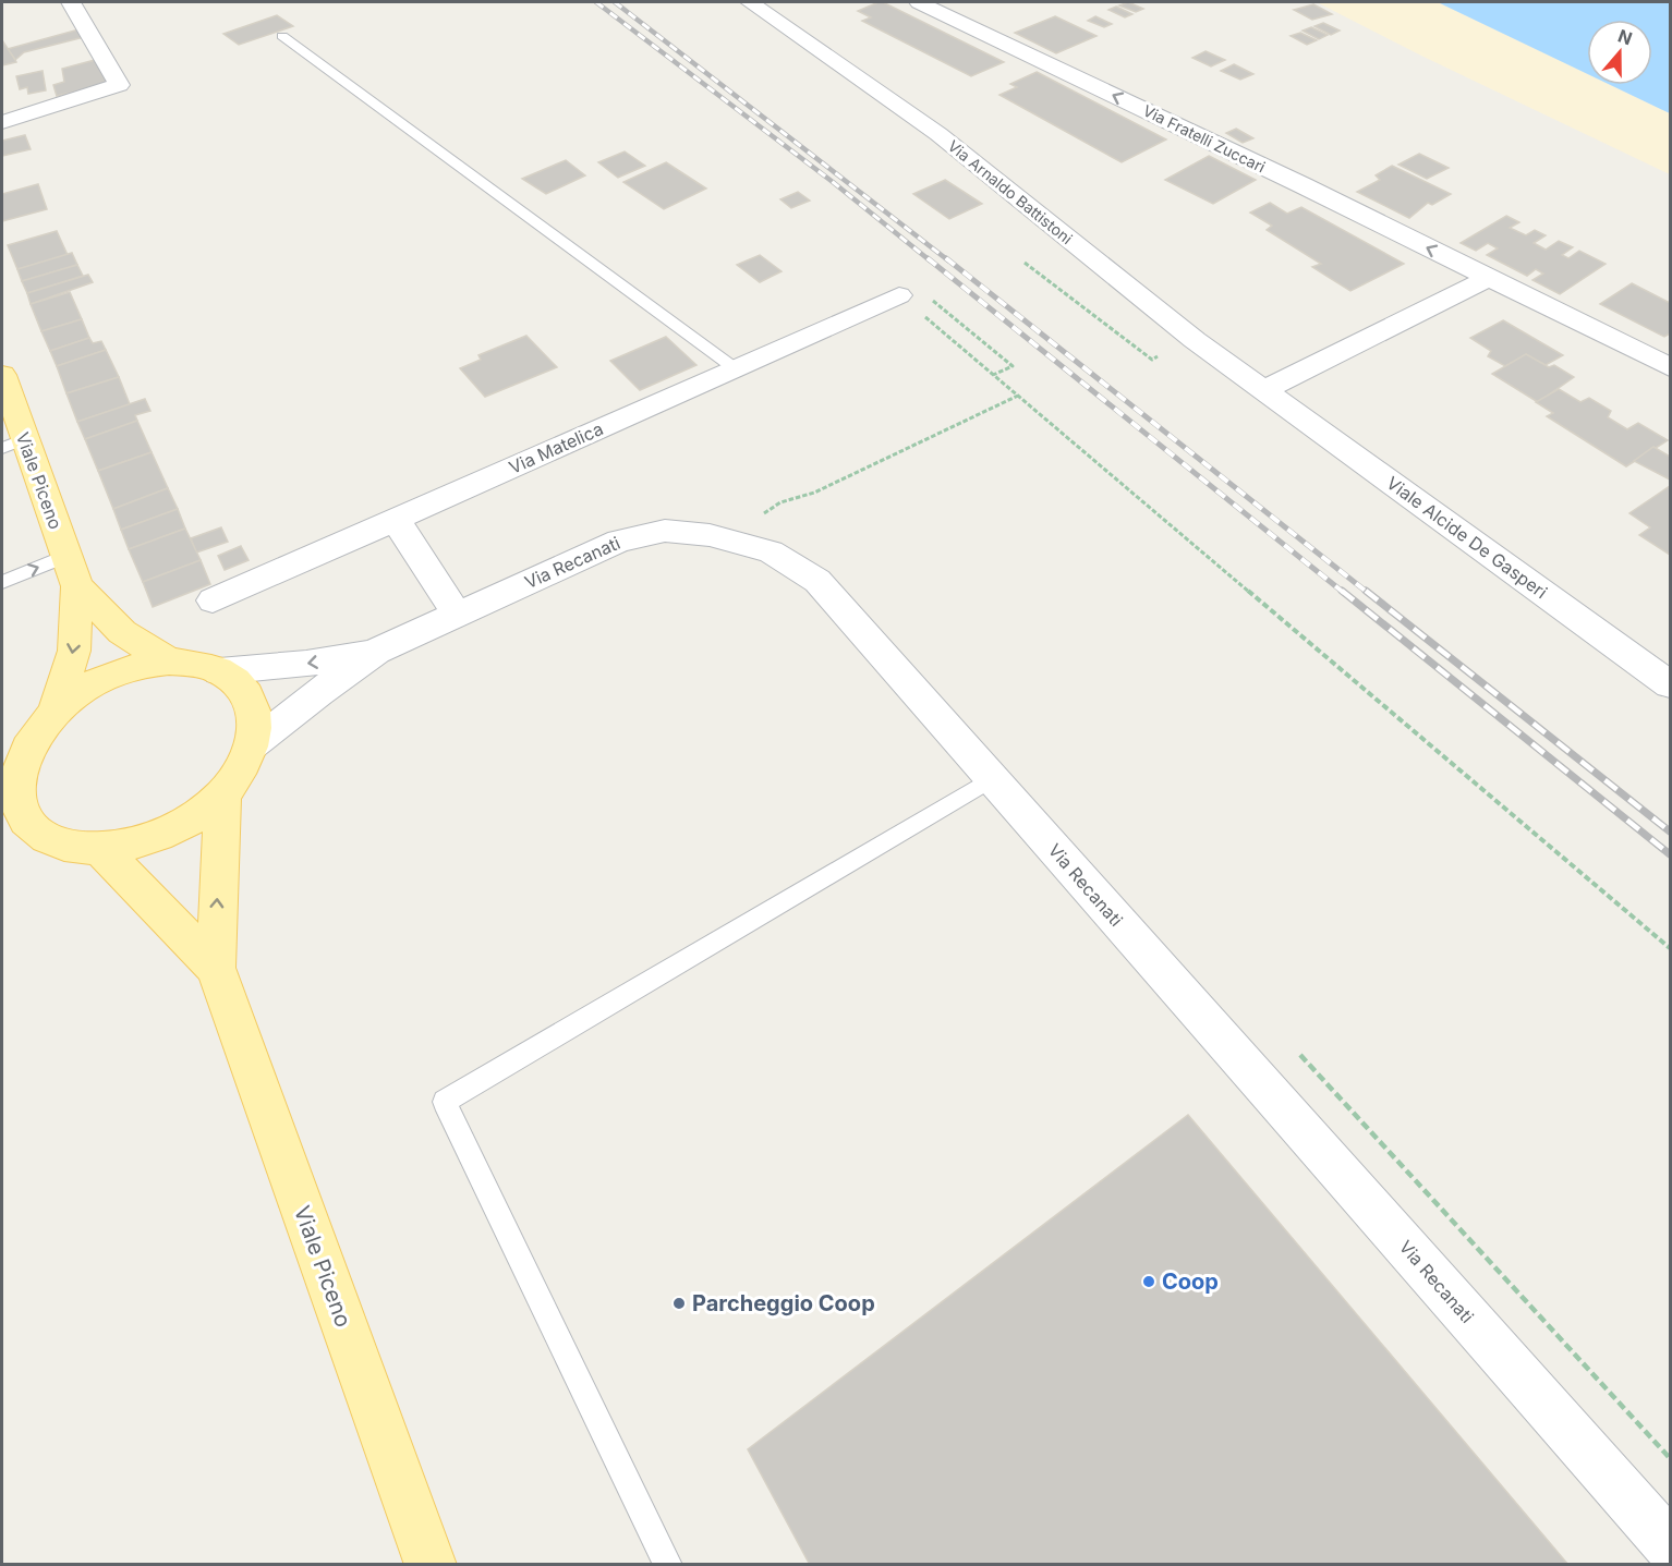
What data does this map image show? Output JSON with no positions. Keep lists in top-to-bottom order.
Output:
{
  "streets": {
    "main road": ["Viale Piceno"],
    "street": [
      "Via Fratelli Zuccari",
      "Via Arnaldo Battistoni",
      "Via Matelica",
      "Viale Alcide De Gasperi",
      "Via Recanati"
    ]
  },
  "crossings": [
    ["Via Arnaldo Battistoni", "Viale Alcide De Gasperi"],
    ["Viale Piceno", "Via Recanati"]
  ],
  "one_way": ["Via Fratelli Zuccari"],
  "places": ["Coop", "Parcheggio Coop"],
  "north": "top"
}
